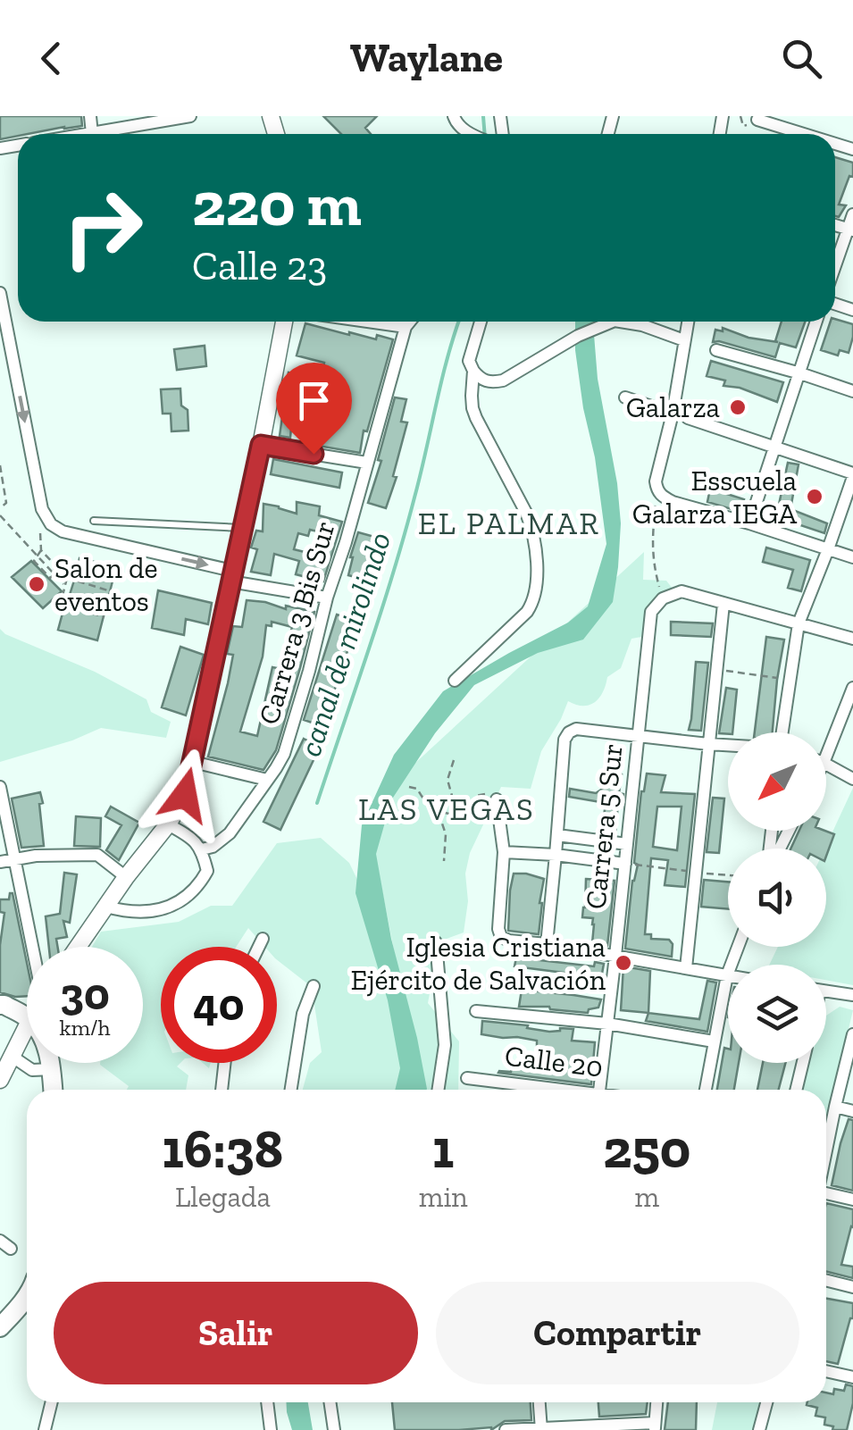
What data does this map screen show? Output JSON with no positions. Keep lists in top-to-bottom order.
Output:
{
  "streets": {
    "street": ["Carrera 3 Bis Sur", "Carrera 5 Sur", "Calle 20"]
  },
  "districts": ["EL PALMAR", "LAS VEGAS"],
  "water": ["canal de mirolindo"],
  "places": [
    "Galarza",
    "Esscuela Galarza IEGA",
    "Salon de eventos",
    "Iglesia Cristiana Ejército de Salvación"
  ],
  "north": "bottom left",
  "page": {
    "header": "Waylane",
    "turn": ["220 m", "Calle 23"],
    "speed": "30 km/h",
    "limit": "40",
    "eta": [
      "16:38",
      "Llegada",
      "1",
      "min",
      "250",
      "m"
    ],
    "buttons": ["Salir", "Compartir"]
  }
}
